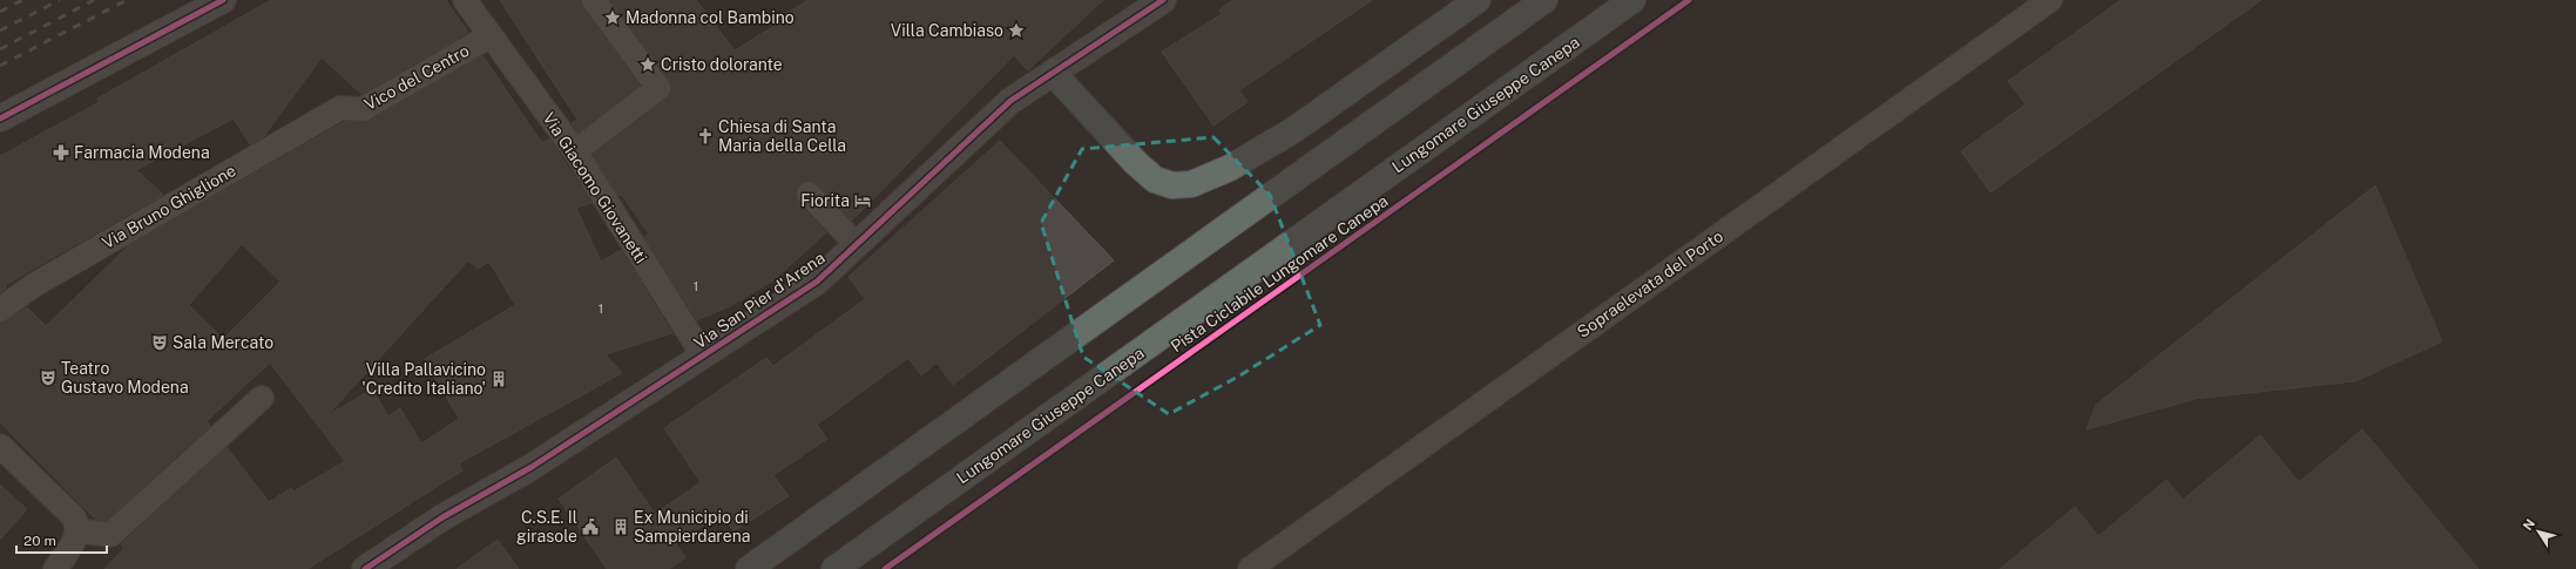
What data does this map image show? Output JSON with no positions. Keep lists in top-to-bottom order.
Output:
{
  "streets": {
    "highway": ["Lungomare Giuseppe Canepa"],
    "street": [
      "Vico del Centro",
      "Via Giacomo Giovanetti",
      "Via Bruno Ghiglione",
      "Sopraelevata del Porto",
      "Via San Pier d'Arena"
    ],
    "cycle path": ["Pista Ciclabile Lungomare Canepa"]
  },
  "crossings": [
    ["Vico del Centro", "Via Giacomo Giovanetti"],
    ["Vico del Centro", "Via Bruno Ghiglione"],
    ["Via Giacomo Giovanetti", "Via San Pier d'Arena"]
  ],
  "places": {
    "place": ["Madonna col Bambino", "Villa Cambiaso", "Cristo dolorante"],
    "church": ["Chiesa di Santa Maria della Cella"],
    "pharmacy": ["Farmacia Modena"],
    "hotel": ["Fiorita"],
    "theatre": ["Sala Mercato", "Teatro Gustavo Modena"],
    "building": ["Villa Pallavicino 'Credito Italiano'", "Ex Municipio di Sampierdarena"],
    "public building": ["C.S.E. Il girasole"]
  },
  "house_numbers": ["1", "1"],
  "scale_bar": "20 m",
  "north": "top left"
}
